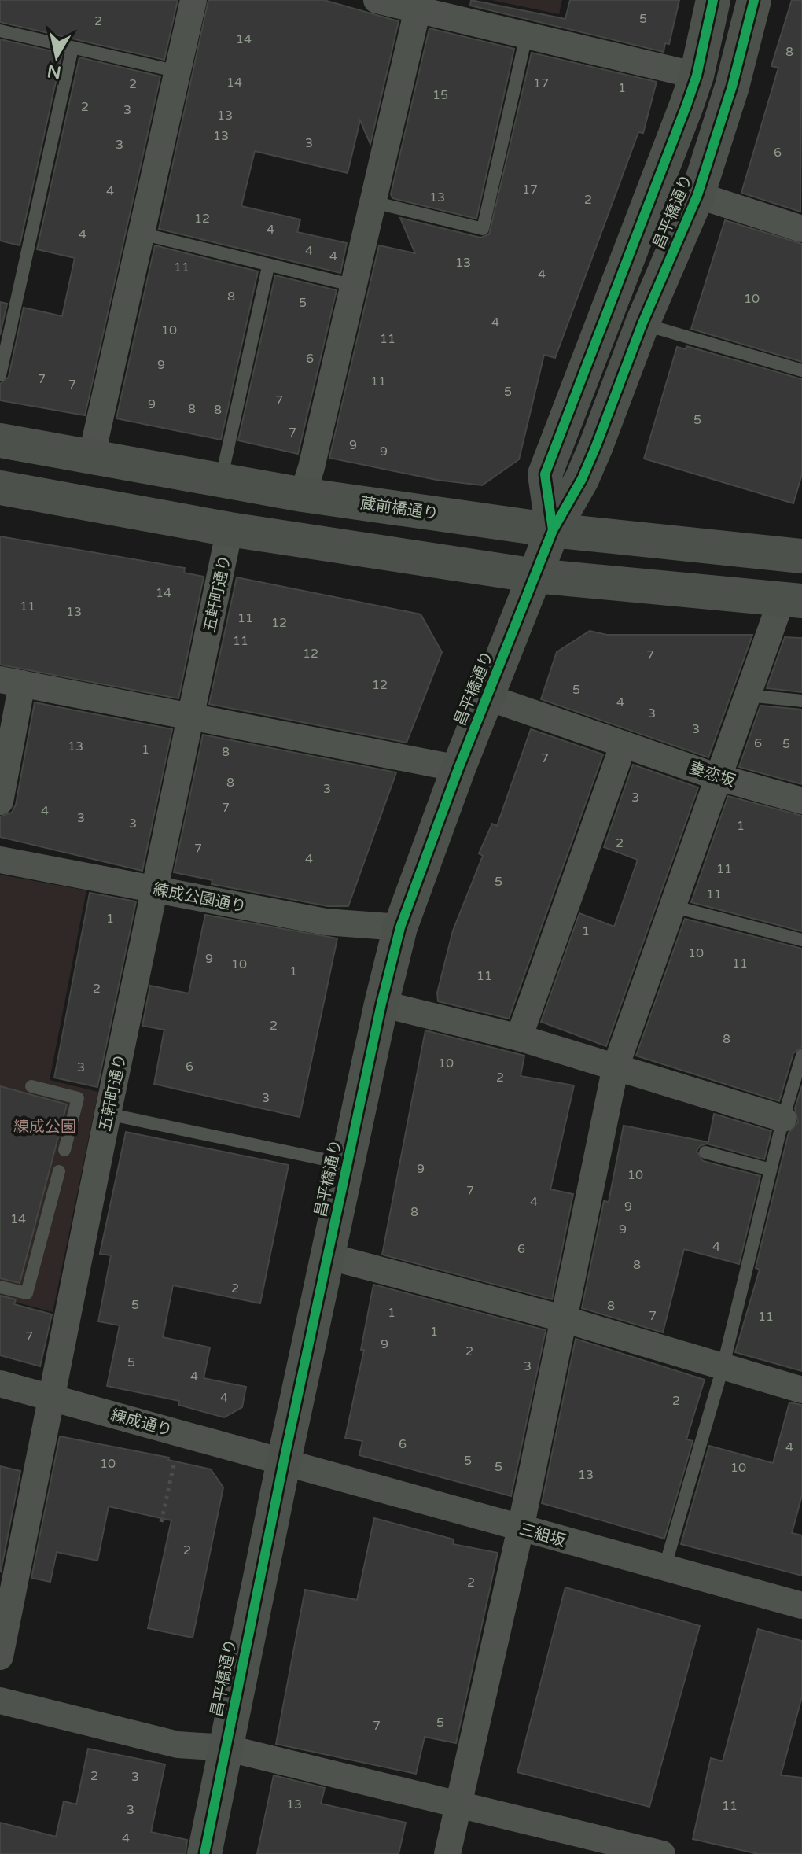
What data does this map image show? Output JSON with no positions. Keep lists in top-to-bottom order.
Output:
{
  "streets": {
    "main road": ["昌平橋通り", "蔵前橋通り"],
    "street": [
      "五軒町通り",
      "妻恋坂",
      "練成公園通り",
      "練成通り",
      "三組坂"
    ]
  },
  "crossings": [
    ["昌平橋通り", "蔵前橋通り"],
    ["昌平橋通り", "妻恋坂"],
    ["昌平橋通り", "練成公園通り"],
    ["昌平橋通り", "練成通り"],
    ["昌平橋通り", "三組坂"],
    ["五軒町通り", "練成公園通り"],
    ["五軒町通り", "練成通り"],
    ["練成通り", "三組坂"]
  ],
  "parks": ["練成公園"],
  "house_numbers": [
    "5",
    "2",
    "14",
    "8",
    "14",
    "17",
    "2",
    "1",
    "15",
    "2",
    "3",
    "13",
    "13",
    "3",
    "3",
    "6",
    "17",
    "4",
    "13",
    "2",
    "12",
    "4",
    "4",
    "4",
    "4",
    "13",
    "11",
    "4",
    "8",
    "10",
    "5",
    "4",
    "10",
    "11",
    "6",
    "9",
    "7",
    "11",
    "7",
    "5",
    "7",
    "9",
    "8",
    "8",
    "5",
    "7",
    "9",
    "9",
    "14",
    "11",
    "13",
    "11",
    "12",
    "11",
    "12",
    "7",
    "12",
    "5",
    "4",
    "3",
    "3",
    "6",
    "5",
    "13",
    "1",
    "8",
    "7",
    "8",
    "3",
    "3",
    "7",
    "4",
    "3",
    "3",
    "1",
    "2",
    "7",
    "4",
    "11",
    "5",
    "11",
    "1",
    "1",
    "10",
    "9",
    "11",
    "10",
    "1",
    "11",
    "2",
    "2",
    "8",
    "10",
    "6",
    "3",
    "2",
    "3",
    "9",
    "10",
    "7",
    "4",
    "9",
    "8",
    "14",
    "9",
    "4",
    "6",
    "8",
    "2",
    "5",
    "8",
    "1",
    "7",
    "11",
    "1",
    "7",
    "9",
    "2",
    "5",
    "3",
    "4",
    "4",
    "2",
    "6",
    "4",
    "5",
    "10",
    "5",
    "10",
    "13",
    "2",
    "2",
    "5",
    "7",
    "2",
    "3",
    "13",
    "11",
    "3",
    "4"
  ],
  "north": "bottom"
}
